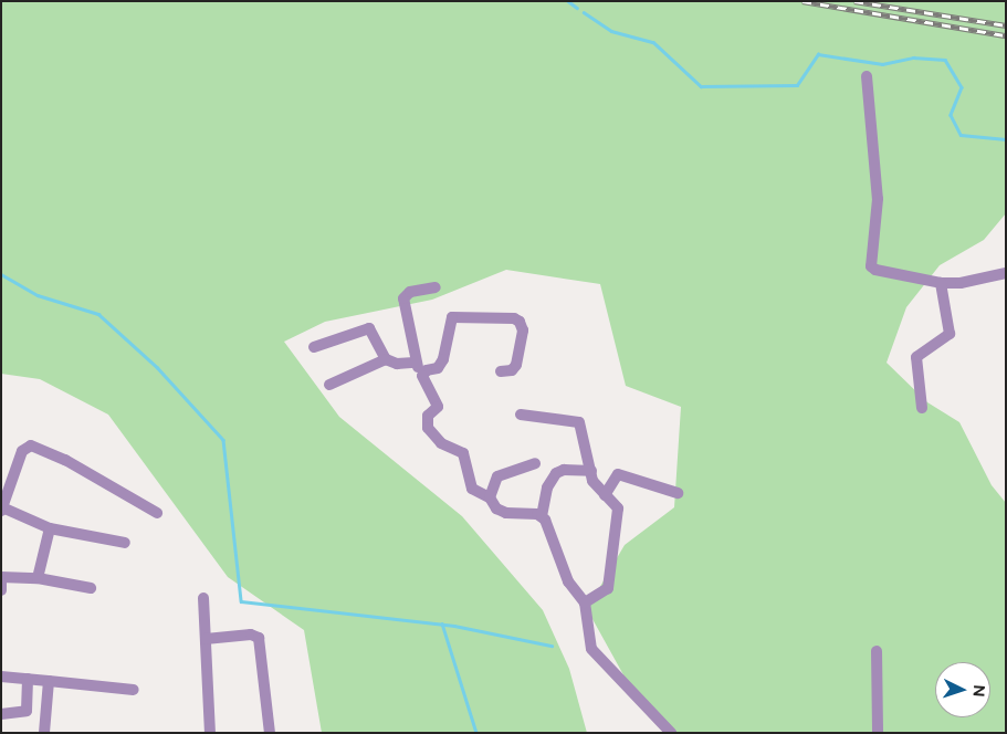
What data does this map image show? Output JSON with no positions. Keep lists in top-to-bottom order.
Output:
{
  "north": "right"
}
